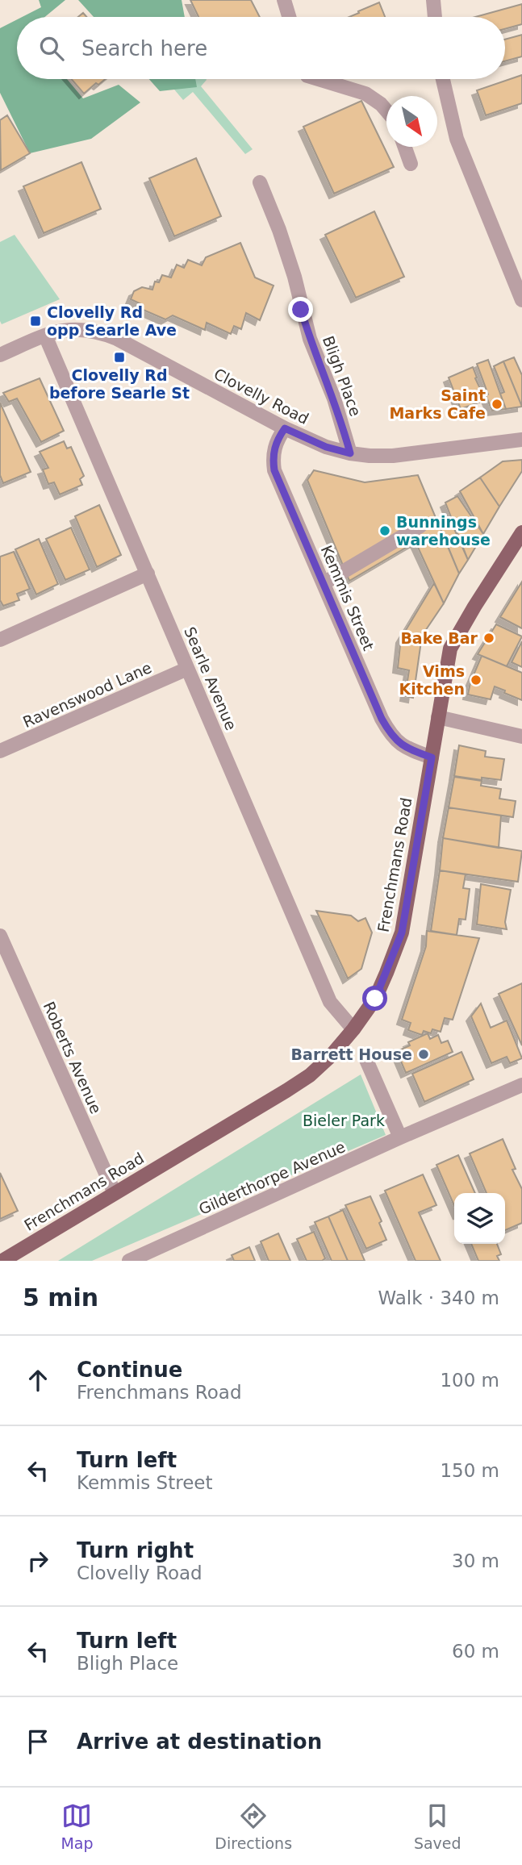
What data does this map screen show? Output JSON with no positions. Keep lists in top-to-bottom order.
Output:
{
  "streets": {
    "main road": ["Frenchmans Road"],
    "street": [
      "Bligh Place",
      "Clovelly Road",
      "Kemmis Street",
      "Searle Avenue",
      "Ravenswood Lane",
      "Roberts Avenue",
      "Gilderthorpe Avenue"
    ]
  },
  "crossings": [
    ["Bligh Place", "Clovelly Road"],
    ["Clovelly Road", "Kemmis Street"],
    ["Clovelly Road", "Searle Avenue"],
    ["Kemmis Street", "Frenchmans Road"],
    ["Searle Avenue", "Ravenswood Lane"],
    ["Searle Avenue", "Frenchmans Road"],
    ["Frenchmans Road", "Roberts Avenue"]
  ],
  "parks": ["Bieler Park"],
  "places": {
    "transit": ["Clovelly Rd opp Searle Ave", "Clovelly Rd before Searle St"],
    "other": [
      "Saint Marks Cafe",
      "Bunnings warehouse",
      "Bake Bar",
      "Vims Kitchen",
      "Barrett House"
    ]
  },
  "north": "bottom right",
  "page": {
    "search": "Search here",
    "heading": ["5 min", "Walk · 340 m"],
    "list": [
      ["Continue", "Frenchmans Road", "100 m"],
      ["Turn left", "Kemmis Street", "150 m"],
      ["Turn right", "Clovelly Road", "30 m"],
      ["Turn left", "Bligh Place", "60 m"],
      "Arrive at destination"
    ],
    "nav": ["Map", "Directions", "Saved"]
  }
}
